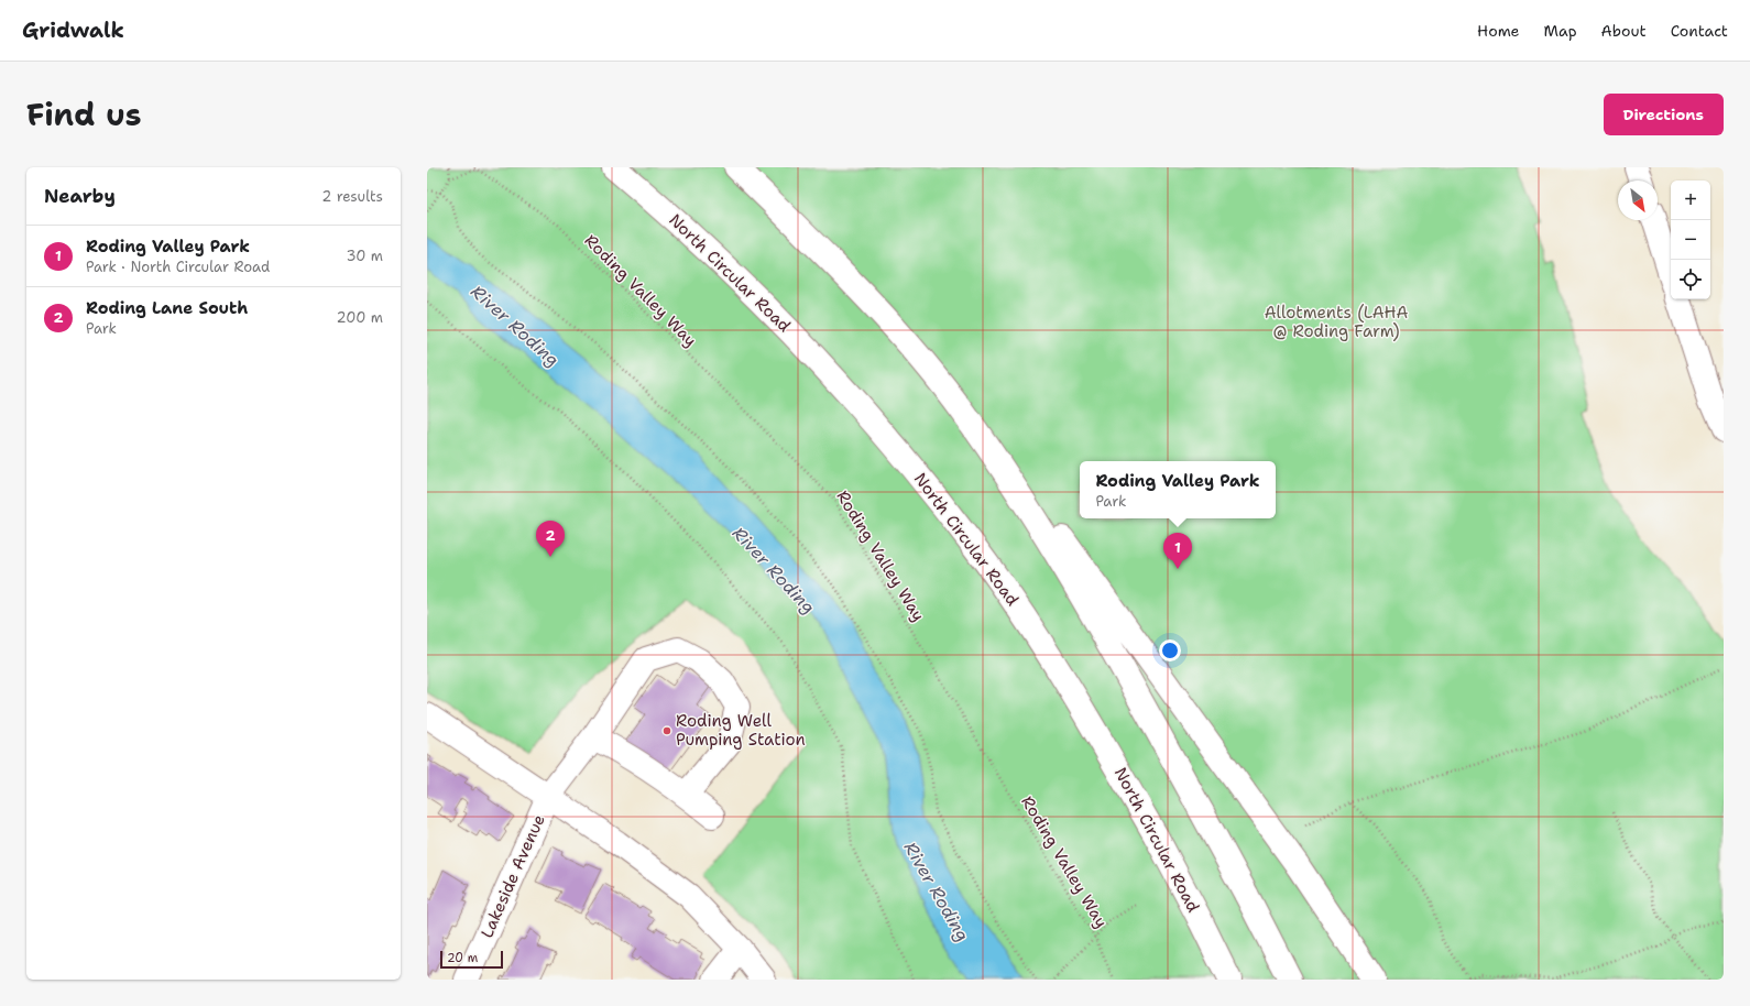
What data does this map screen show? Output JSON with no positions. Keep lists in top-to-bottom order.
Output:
{
  "streets": {
    "main road": ["North Circular Road", "Lakeside Avenue"],
    "path": ["Roding Valley Way"]
  },
  "water": ["River Roding"],
  "parks": ["Allotments (LAHA @ Roding Farm)"],
  "places": ["Roding Well Pumping Station"],
  "scale_bar": "20 m",
  "north": "bottom right",
  "page": {
    "header": "Gridwalk",
    "nav": [
      "Home",
      "Map",
      "About",
      "Contact"
    ],
    "title": "Find us",
    "buttons": "Directions",
    "heading": ["Nearby", "2 results"],
    "map_buttons": ["+", "−"],
    "list": [
      {
        "mark": "1",
        "name": "Roding Valley Park",
        "note": "Park · North Circular Road",
        "value": "30 m"
      },
      {
        "mark": "2",
        "name": "Roding Lane South",
        "note": "Park",
        "value": "200 m"
      }
    ],
    "popup": ["Roding Valley Park", "Park"],
    "pins": ["2", "1"],
    "scale": "20 m"
  }
}
